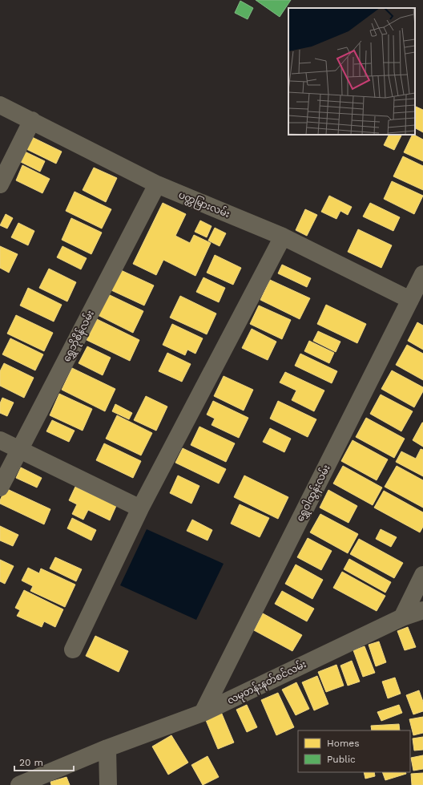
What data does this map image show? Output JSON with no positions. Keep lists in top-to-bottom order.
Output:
{
  "streets": {
    "street": [
      "ပတ္တမြားလမ်း",
      "ရွှေဘိုစိန်လမ်း",
      "ရွှေဝါထွန်းလမ်း",
      "လမုတန်းနတ်စင်လမ်း"
    ]
  },
  "crossings": [
    ["ပတ္တမြားလမ်း", "ရွှေဘိုစိန်လမ်း"],
    ["ပတ္တမြားလမ်း", "ရွှေဝါထွန်းလမ်း"],
    ["ရွှေဝါထွန်းလမ်း", "လမုတန်းနတ်စင်လမ်း"]
  ],
  "legend": ["Homes", "Public"],
  "scale_bar": "20 m"
}
